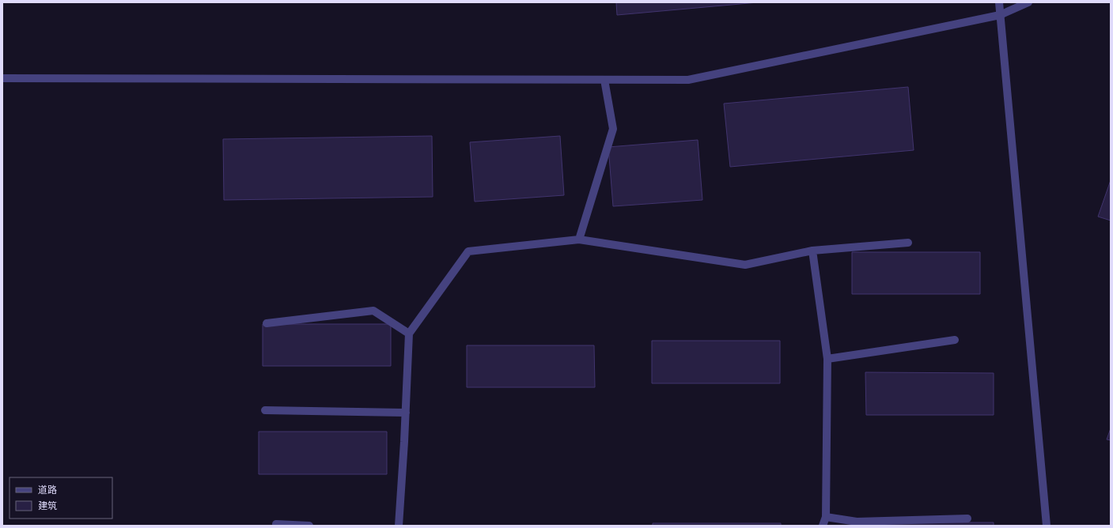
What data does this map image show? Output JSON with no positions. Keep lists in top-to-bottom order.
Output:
{
  "legend": ["道路", "建筑"]
}
